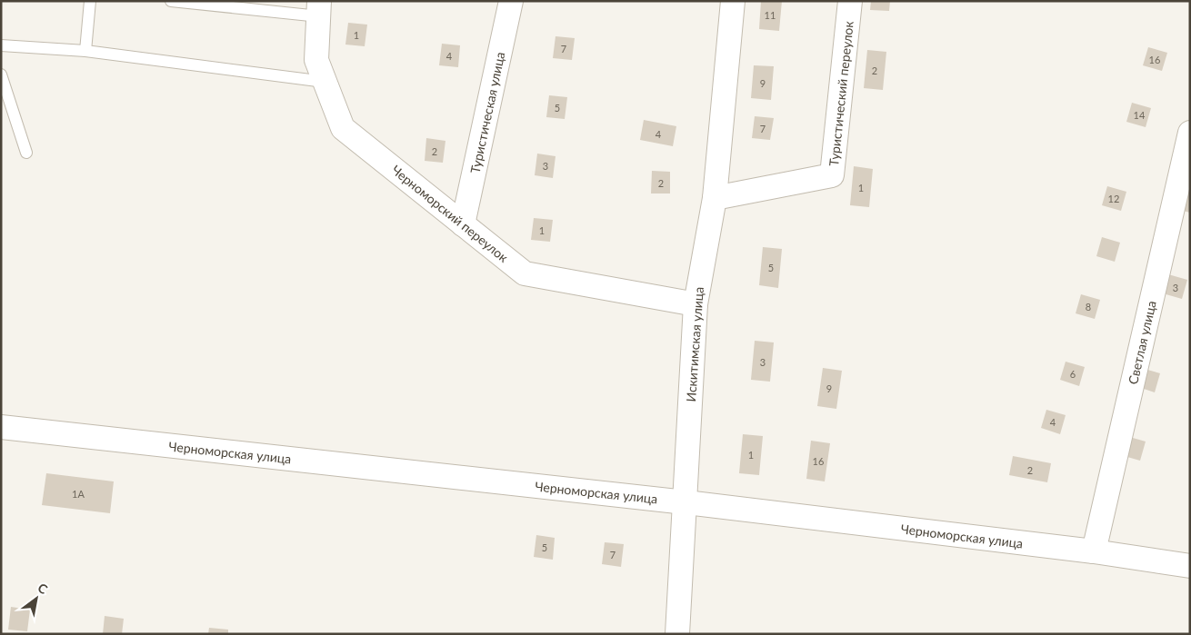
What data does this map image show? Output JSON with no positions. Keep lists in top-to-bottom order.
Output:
{
  "streets": {
    "street": [
      "Туристический переулок",
      "Туристическая улица",
      "Черноморский переулок",
      "Светлая улица",
      "Искитимская улица",
      "Черноморская улица"
    ]
  },
  "crossings": [
    ["Туристический переулок", "Искитимская улица"],
    ["Туристическая улица", "Черноморский переулок"],
    ["Черноморский переулок", "Искитимская улица"],
    ["Светлая улица", "Черноморская улица"],
    ["Искитимская улица", "Черноморская улица"]
  ],
  "house_numbers": [
    "11",
    "1",
    "7",
    "4",
    "16",
    "2",
    "9",
    "5",
    "14",
    "7",
    "4",
    "2",
    "3",
    "2",
    "1",
    "12",
    "1",
    "5",
    "3",
    "8",
    "3",
    "6",
    "9",
    "4",
    "1",
    "16",
    "2",
    "1А",
    "5",
    "7"
  ],
  "north": "top right"
}
